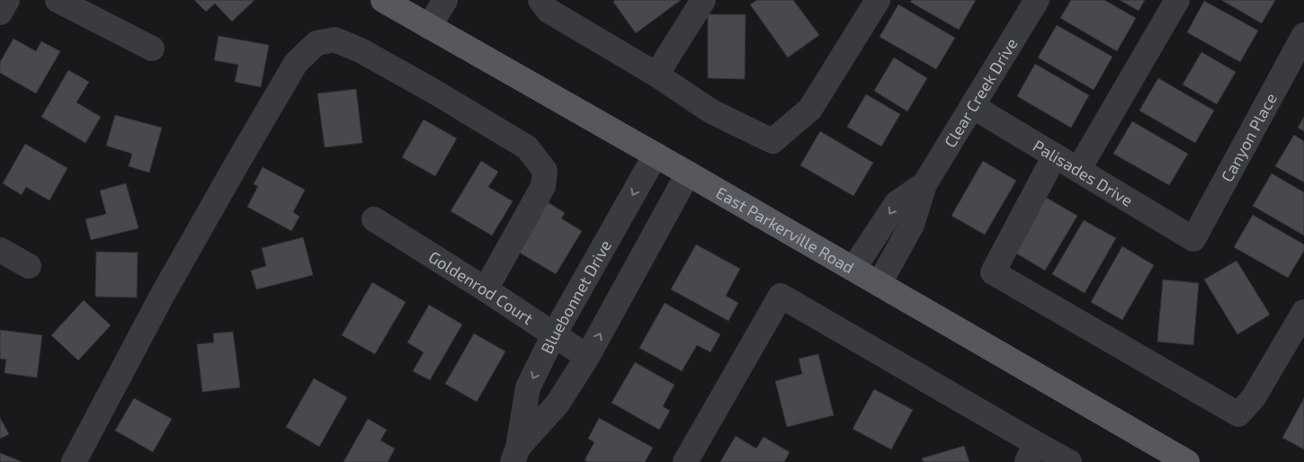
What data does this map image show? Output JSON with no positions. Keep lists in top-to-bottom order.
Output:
{
  "streets": {
    "main road": ["East Parkerville Road"],
    "street": [
      "Clear Creek Drive",
      "Canyon Place",
      "Palisades Drive",
      "Goldenrod Court",
      "Bluebonnet Drive"
    ]
  },
  "crossings": [
    ["Clear Creek Drive", "Palisades Drive"],
    ["Clear Creek Drive", "East Parkerville Road"],
    ["Canyon Place", "Palisades Drive"],
    ["East Parkerville Road", "Bluebonnet Drive"],
    ["Goldenrod Court", "Bluebonnet Drive"]
  ]
}
